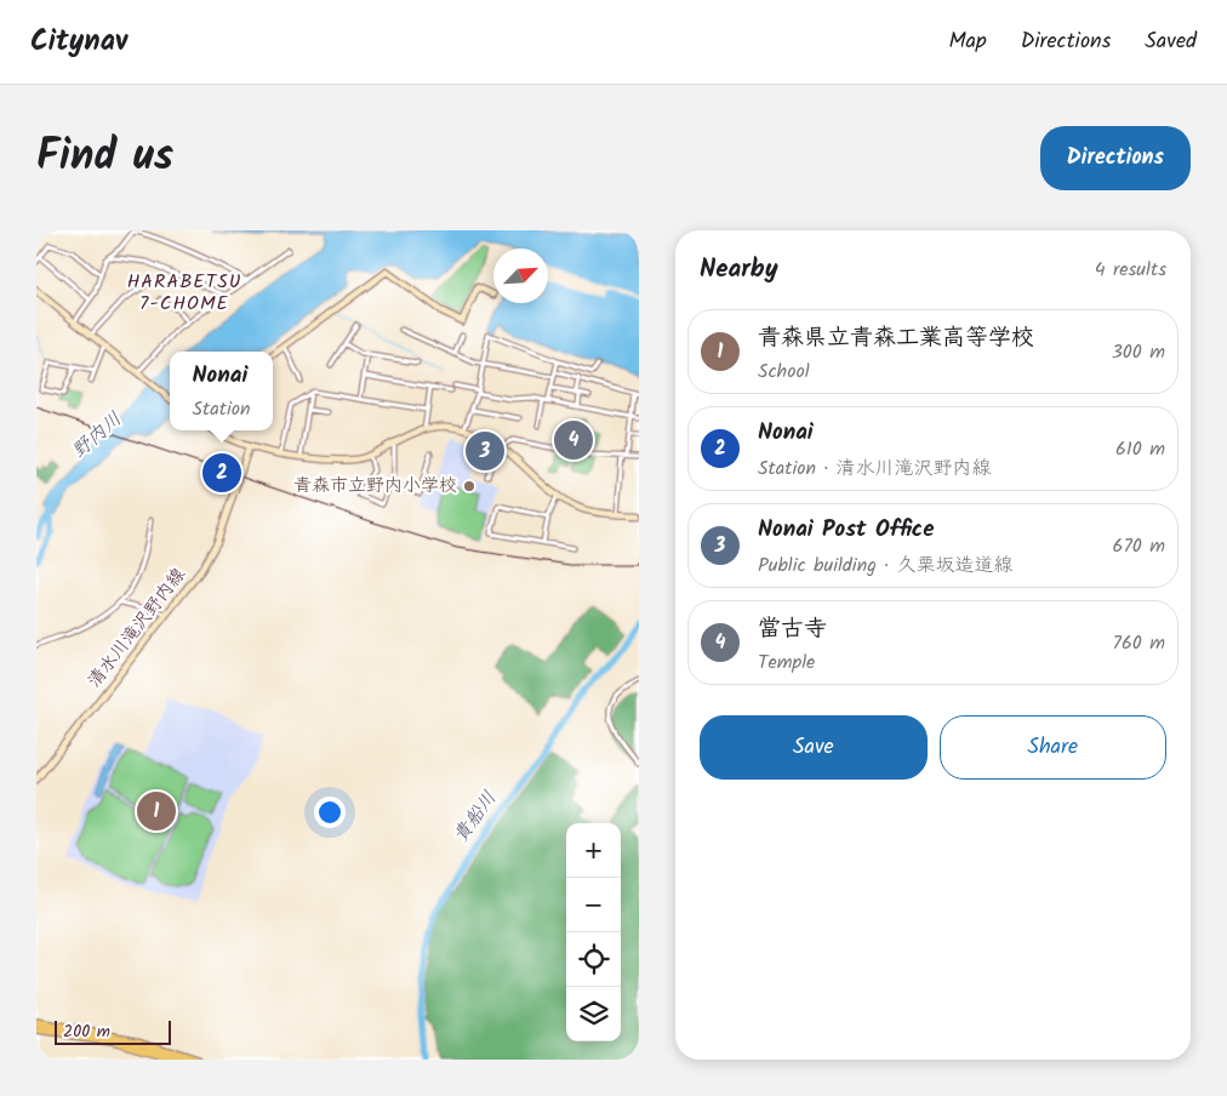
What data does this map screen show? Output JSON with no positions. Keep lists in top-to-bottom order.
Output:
{
  "streets": {
    "main road": ["清水川滝沢野内線"]
  },
  "districts": ["HARABETSU 7-CHOME"],
  "water": ["野内川", "貴船川"],
  "places": ["青森市立野内小学校"],
  "scale_bar": "200 m",
  "north": "top right",
  "page": {
    "header": "Citynav",
    "nav": ["Map", "Directions", "Saved"],
    "title": "Find us",
    "buttons": [
      "Directions",
      ["Save", "Share"]
    ],
    "heading": ["Nearby", "4 results"],
    "list": [
      {
        "mark": "1",
        "name": "青森県立青森工業高等学校",
        "note": "School",
        "value": "300 m"
      },
      {
        "mark": "2",
        "name": "Nonai",
        "note": "Station · 清水川滝沢野内線",
        "value": "610 m"
      },
      {
        "mark": "3",
        "name": "Nonai Post Office",
        "note": "Public building · 久栗坂造道線",
        "value": "670 m"
      },
      {
        "mark": "4",
        "name": "當古寺",
        "note": "Temple",
        "value": "760 m"
      }
    ],
    "popup": ["Nonai", "Station"],
    "pins": [
      "4",
      "3",
      "2",
      "1"
    ],
    "map_buttons": ["+", "−"],
    "scale": "200 m"
  }
}
